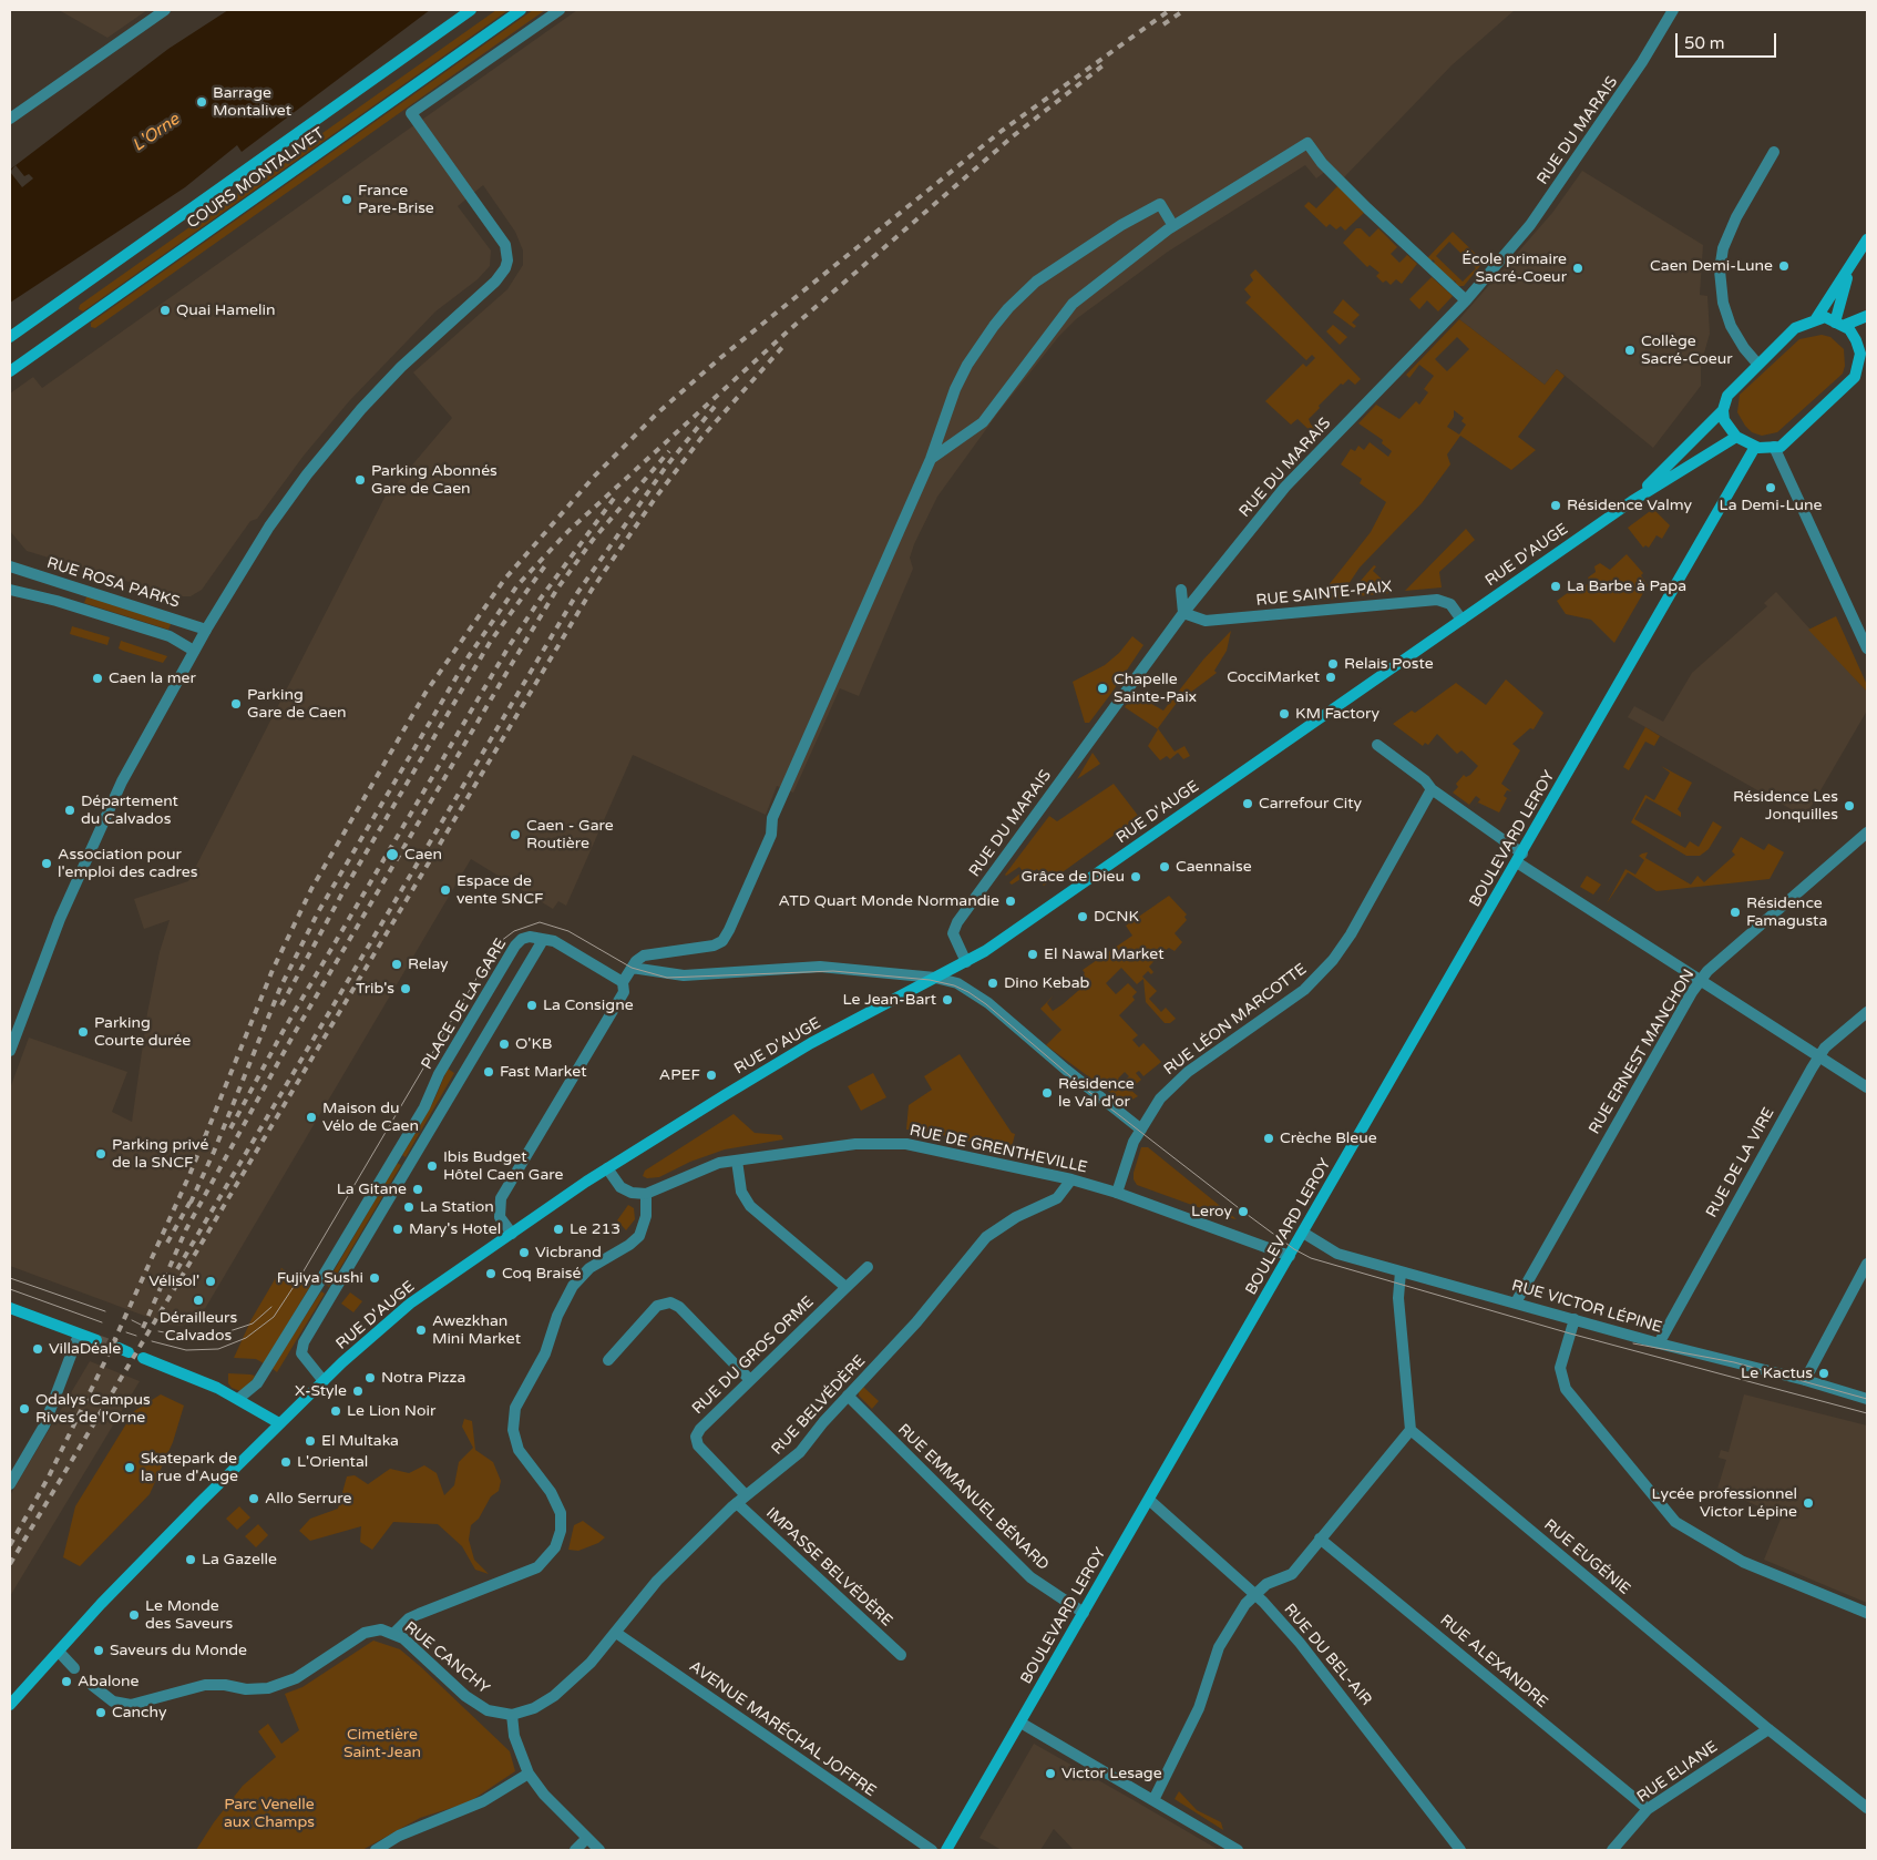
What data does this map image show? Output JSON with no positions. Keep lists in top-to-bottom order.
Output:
{
  "streets": {
    "main road": ["COURS MONTALIVET", "RUE D'AUGE", "BOULEVARD LEROY"],
    "street": [
      "RUE DU MARAIS",
      "RUE ROSA PARKS",
      "RUE SAINTE-PAIX",
      "PLACE DE LA GARE",
      "RUE LÉON MARCOTTE",
      "RUE ERNEST MANCHON",
      "RUE DE GRENTHEVILLE",
      "RUE DE LA VIRE",
      "RUE VICTOR LÉPINE",
      "RUE DU GROS ORME",
      "RUE BELVÉDÈRE",
      "RUE EMMANUEL BÉNARD",
      "RUE EUGÉNIE",
      "IMPASSE BELVÉDÈRE",
      "RUE DU BEL-AIR",
      "RUE CANCHY",
      "RUE ALEXANDRE",
      "AVENUE MARÉCHAL JOFFRE",
      "RUE ELIANE"
    ]
  },
  "crossings": [
    ["RUE DU MARAIS", "RUE D'AUGE"],
    ["RUE DU MARAIS", "RUE SAINTE-PAIX"],
    ["RUE D'AUGE", "RUE SAINTE-PAIX"],
    ["BOULEVARD LEROY", "RUE DE GRENTHEVILLE"],
    ["BOULEVARD LEROY", "RUE VICTOR LÉPINE"],
    ["BOULEVARD LEROY", "RUE EMMANUEL BÉNARD"],
    ["BOULEVARD LEROY", "RUE DU BEL-AIR"],
    ["RUE LÉON MARCOTTE", "RUE DE GRENTHEVILLE"],
    ["RUE ERNEST MANCHON", "RUE VICTOR LÉPINE"],
    ["RUE DE GRENTHEVILLE", "RUE BELVÉDÈRE"],
    ["RUE DE LA VIRE", "RUE VICTOR LÉPINE"],
    ["RUE DU GROS ORME", "RUE BELVÉDÈRE"],
    ["RUE DU GROS ORME", "IMPASSE BELVÉDÈRE"],
    ["RUE BELVÉDÈRE", "RUE EMMANUEL BÉNARD"],
    ["RUE BELVÉDÈRE", "IMPASSE BELVÉDÈRE"],
    ["RUE BELVÉDÈRE", "RUE CANCHY"],
    ["RUE BELVÉDÈRE", "AVENUE MARÉCHAL JOFFRE"],
    ["RUE EUGÉNIE", "RUE ELIANE"],
    ["RUE ALEXANDRE", "RUE ELIANE"]
  ],
  "water": ["L'Orne"],
  "parks": ["Cimetière Saint-Jean", "Parc Venelle aux Champs"],
  "places": [
    "Barrage Montalivet",
    "France Pare-Brise",
    "Caen Demi-Lune",
    "École primaire Sacré-Coeur",
    "Quai Hamelin",
    "Collège Sacré-Coeur",
    "Parking Abonnés Gare de Caen",
    "La Demi-Lune",
    "Résidence Valmy",
    "La Barbe à Papa",
    "Relais Poste",
    "CocciMarket",
    "Caen la mer",
    "Chapelle Sainte-Paix",
    "Parking Gare de Caen",
    "KM Factory",
    "Carrefour City",
    "Résidence Les Jonquilles",
    "Département du Calvados",
    "Caen - Gare Routière",
    "Caen",
    "Association pour l'emploi des cadres",
    "Caennaise",
    "Grâce de Dieu",
    "Espace de vente SNCF",
    "ATD Quart Monde Normandie",
    "Résidence Famagusta",
    "DCNK",
    "El Nawal Market",
    "Relay",
    "Dino Kebab",
    "Trib's",
    "Le Jean-Bart",
    "La Consigne",
    "Parking Courte durée",
    "O'KB",
    "Fast Market",
    "APEF",
    "Résidence le Val d'or",
    "Maison du Vélo de Caen",
    "Crèche Bleue",
    "Parking privé de la SNCF",
    "Ibis Budget Hôtel Caen Gare",
    "La Gitane",
    "La Station",
    "Leroy",
    "Mary's Hotel",
    "Le 213",
    "Vicbrand",
    "Coq Braisé",
    "Fujiya Sushi",
    "Vélisol'",
    "Dérailleurs Calvados",
    "Awezkhan Mini Market",
    "VillaDéale",
    "Le Kactus",
    "Notra Pizza",
    "X-Style",
    "Odalys Campus Rives de l'Orne",
    "Le Lion Noir",
    "El Multaka",
    "L'Oriental",
    "Skatepark de la rue d'Auge",
    "Allo Serrure",
    "Lycée professionnel Victor Lépine",
    "La Gazelle",
    "Le Monde des Saveurs",
    "Saveurs du Monde",
    "Abalone",
    "Canchy",
    "Victor Lesage"
  ],
  "scale_bar": "50 m"
}
